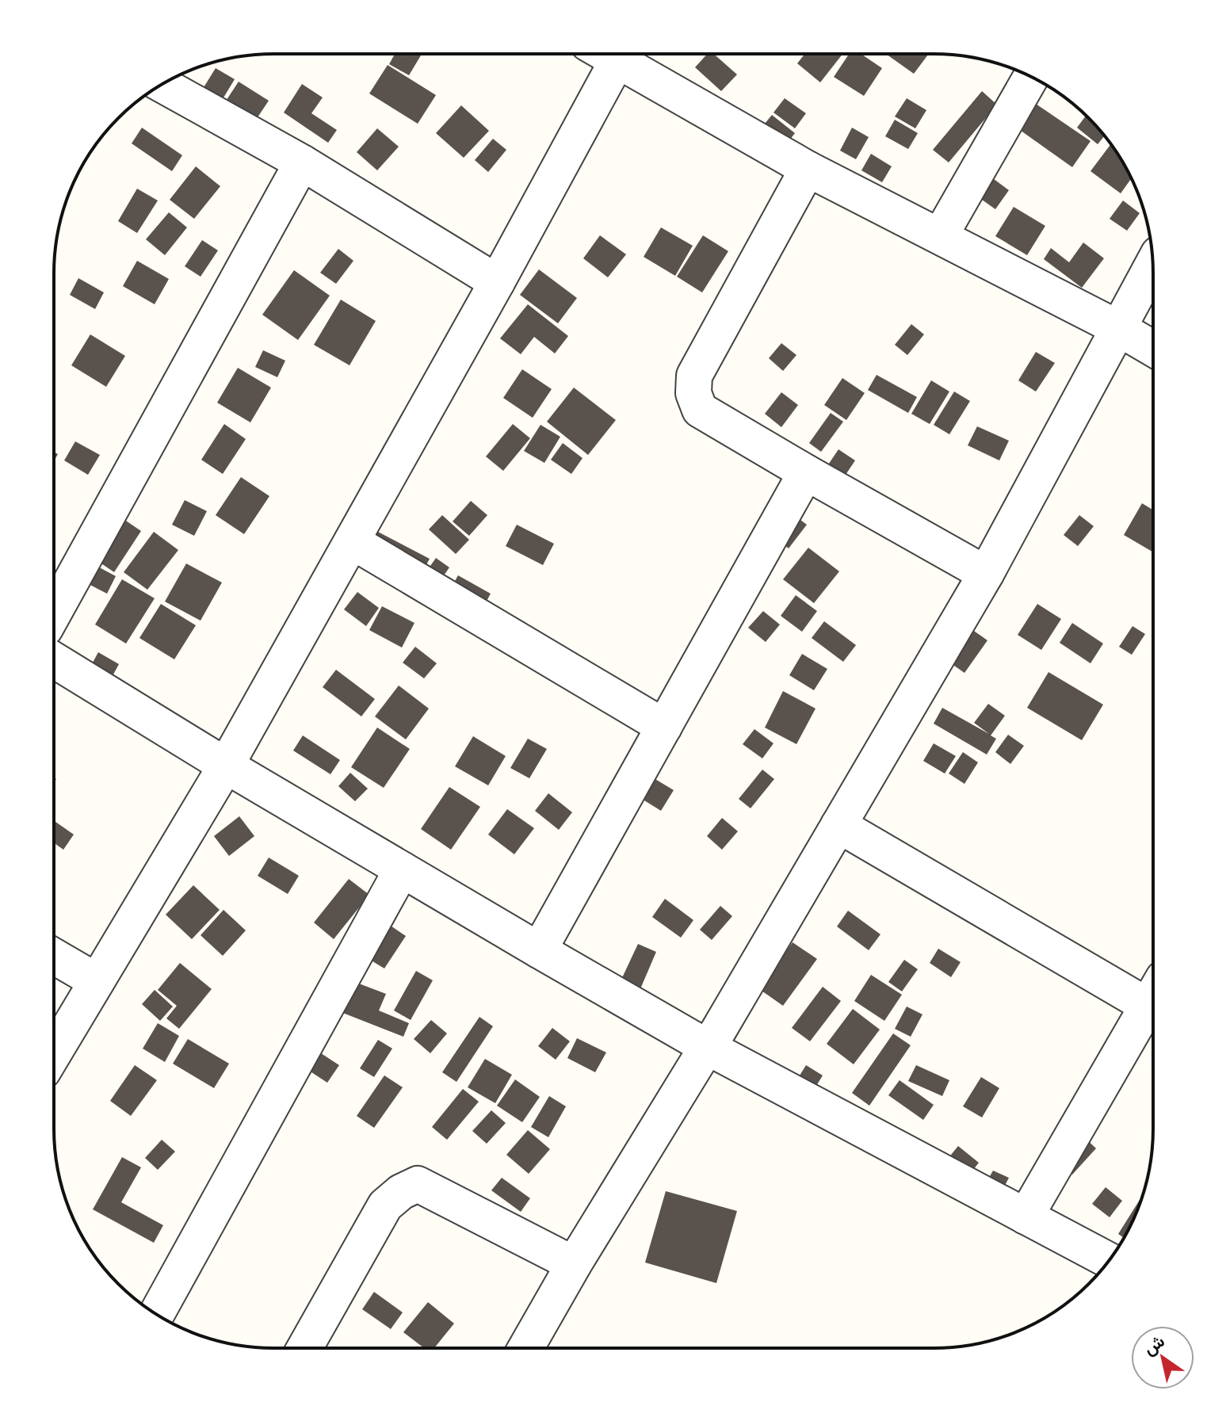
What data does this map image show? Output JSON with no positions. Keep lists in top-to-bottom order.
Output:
{
  "north": "top left"
}
